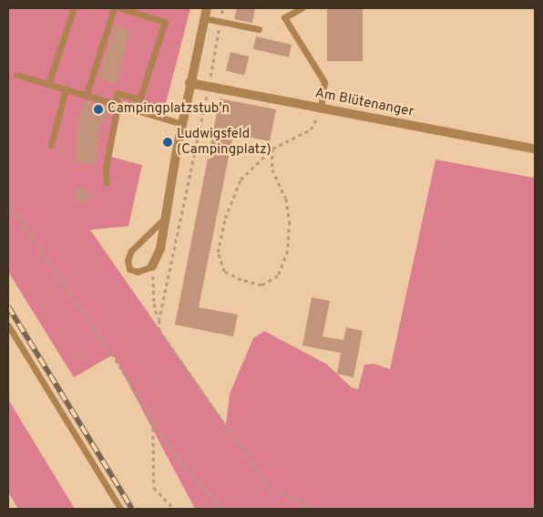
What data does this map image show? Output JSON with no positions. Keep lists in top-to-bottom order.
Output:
{
  "streets": {
    "street": ["Am Blütenanger"]
  },
  "places": ["Campingplatzstub'n", "Ludwigsfeld (Campingplatz)"]
}
